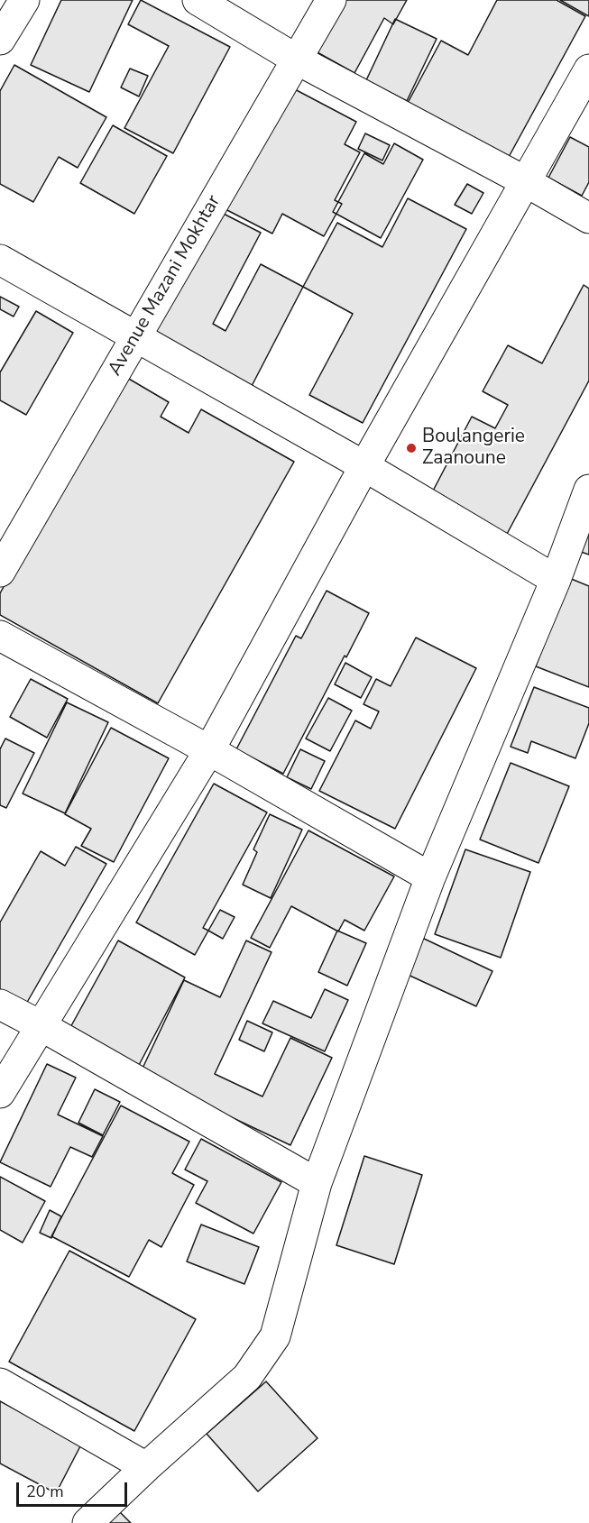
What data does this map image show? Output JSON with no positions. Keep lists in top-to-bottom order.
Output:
{
  "streets": {
    "street": ["Avenue Mazani Mokhtar"]
  },
  "places": ["Boulangerie Zaanoune"],
  "scale_bar": "20 m"
}
